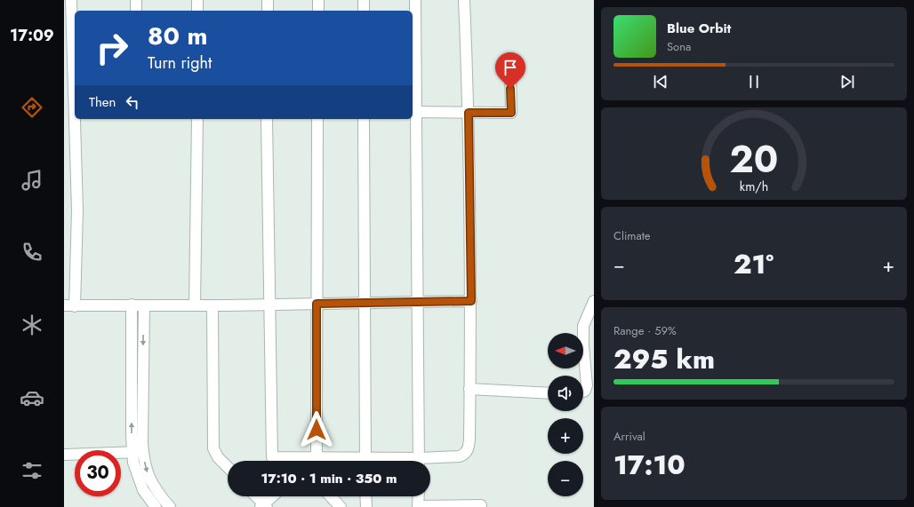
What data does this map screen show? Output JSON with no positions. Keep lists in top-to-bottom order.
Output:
{
  "north": "left",
  "page": {
    "tabs": "17:09",
    "turn": ["80 m", "Turn right"],
    "song": ["Blue Orbit", "Sona"],
    "then": "Then",
    "tile": [
      "Climate",
      ["Range · 59%", "295 km"],
      ["Arrival", "17:10"]
    ],
    "heat": ["−", "21°", "+"],
    "map_buttons": ["+", "−"],
    "limit": "30",
    "trip": "17:10 · 1 min · 350 m",
    "gauge": ["20", "km/h"]
  }
}
